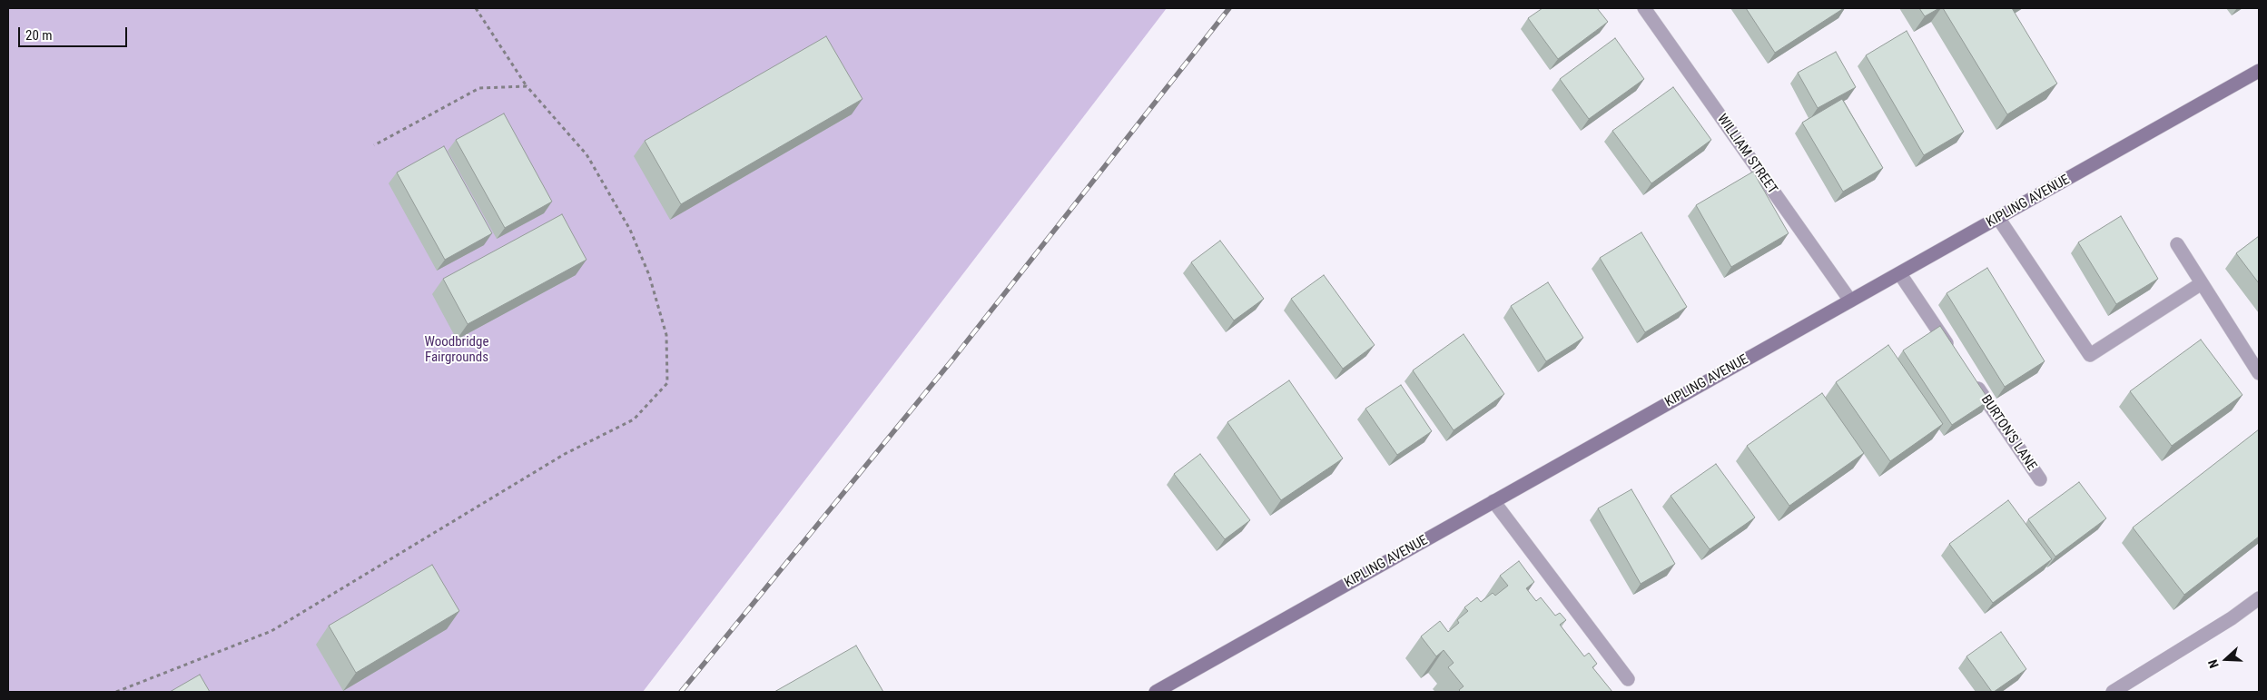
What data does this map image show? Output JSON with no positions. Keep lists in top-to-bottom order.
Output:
{
  "streets": {
    "street": ["WILLIAM STREET", "KIPLING AVENUE", "BURTON'S LANE"]
  },
  "crossings": [
    ["WILLIAM STREET", "KIPLING AVENUE"]
  ],
  "parks": ["Woodbridge Fairgrounds"],
  "scale_bar": "20 m",
  "north": "left"
}
